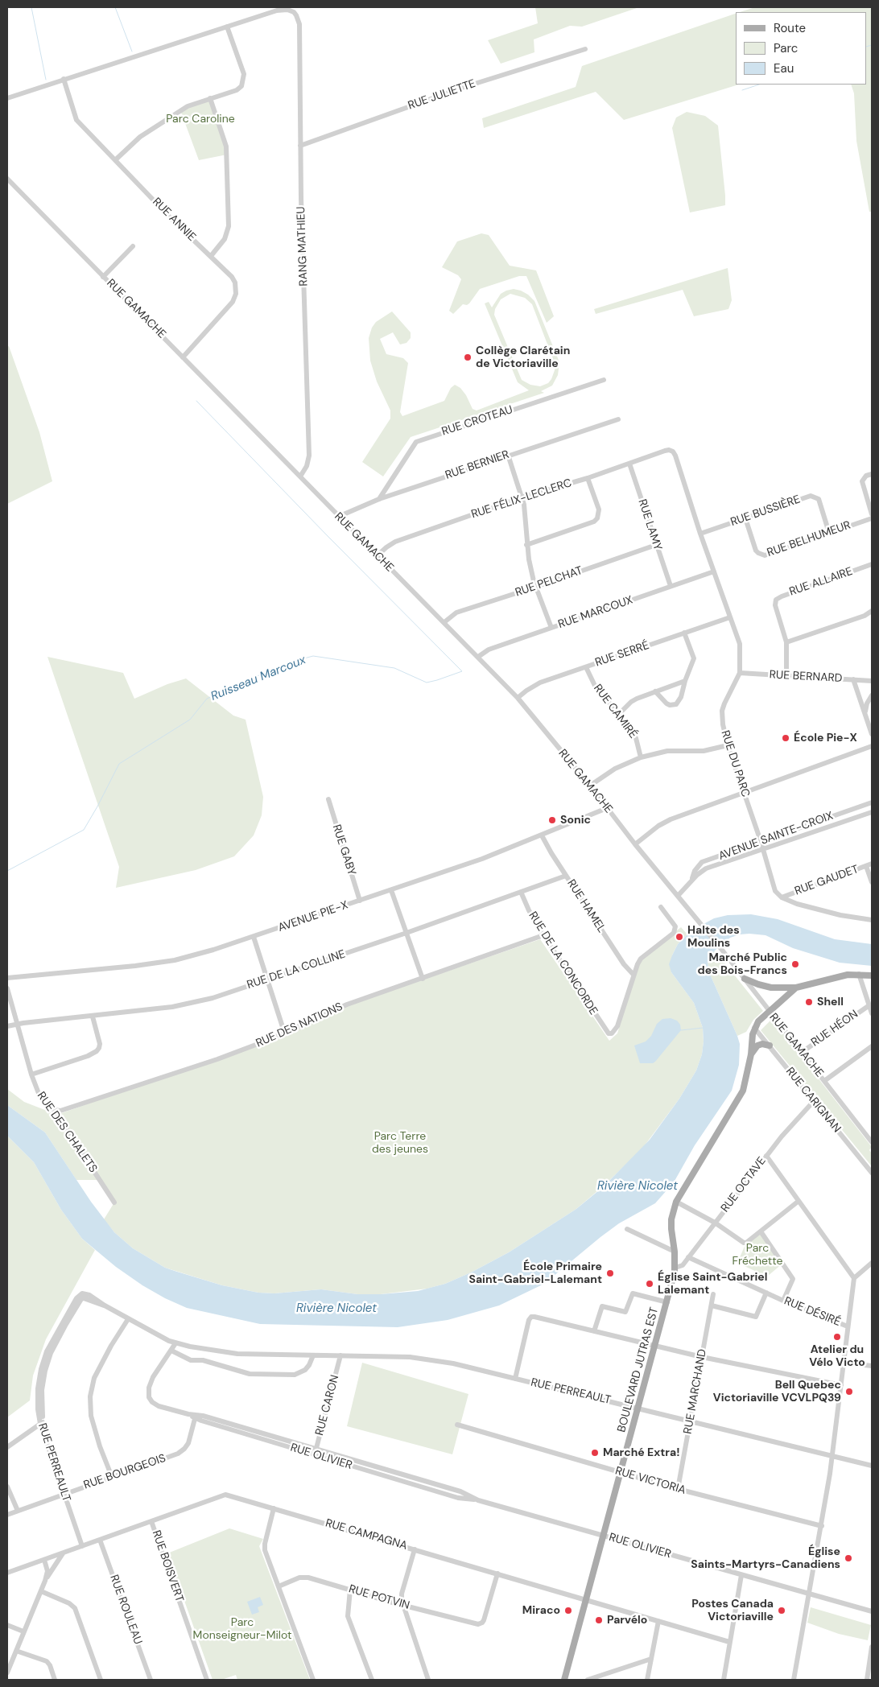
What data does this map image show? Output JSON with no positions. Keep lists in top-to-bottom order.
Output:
{
  "streets": {
    "main road": ["BOULEVARD JUTRAS EST"],
    "street": [
      "RUE JULIETTE",
      "RUE ANNIE",
      "RANG MATHIEU",
      "RUE GAMACHE",
      "RUE CROTEAU",
      "RUE BERNIER",
      "RUE FÉLIX-LECLERC",
      "RUE BUSSIÈRE",
      "RUE LAMY",
      "RUE BELHUMEUR",
      "RUE PELCHAT",
      "RUE ALLAIRE",
      "RUE MARCOUX",
      "RUE SERRÉ",
      "RUE BERNARD",
      "RUE CAMIRÉ",
      "RUE DU PARC",
      "AVENUE SAINTE-CROIX",
      "RUE GABY",
      "RUE GAUDET",
      "RUE HAMEL",
      "AVENUE PIE-X",
      "RUE DE LA CONCORDE",
      "RUE DE LA COLLINE",
      "RUE DES NATIONS",
      "RUE HÉON",
      "RUE CARIGNAN",
      "RUE DES CHALETS",
      "RUE OCTAVE",
      "RUE DÉSIRÉ",
      "RUE PERREAULT",
      "RUE MARCHAND",
      "RUE CARON",
      "RUE OLIVIER",
      "RUE BOURGEOIS",
      "RUE VICTORIA",
      "RUE CAMPAGNA",
      "RUE BOISVERT",
      "RUE POTVIN",
      "RUE ROULEAU"
    ]
  },
  "crossings": [
    ["RUE JULIETTE", "RANG MATHIEU"],
    ["RUE ANNIE", "RUE GAMACHE"],
    ["RANG MATHIEU", "RUE GAMACHE"],
    ["RUE GAMACHE", "RUE BERNIER"],
    ["RUE GAMACHE", "RUE FÉLIX-LECLERC"],
    ["RUE GAMACHE", "RUE PELCHAT"],
    ["RUE GAMACHE", "RUE MARCOUX"],
    ["RUE GAMACHE", "RUE SERRÉ"],
    ["RUE GAMACHE", "AVENUE SAINTE-CROIX"],
    ["RUE GAMACHE", "AVENUE PIE-X"],
    ["RUE GAMACHE", "RUE HÉON"],
    ["RUE CROTEAU", "RUE BERNIER"],
    ["RUE FÉLIX-LECLERC", "RUE LAMY"],
    ["RUE FÉLIX-LECLERC", "RUE DU PARC"],
    ["RUE BUSSIÈRE", "RUE BELHUMEUR"],
    ["RUE BUSSIÈRE", "RUE DU PARC"],
    ["RUE LAMY", "RUE PELCHAT"],
    ["RUE LAMY", "RUE MARCOUX"],
    ["RUE ALLAIRE", "RUE BERNARD"],
    ["RUE MARCOUX", "RUE DU PARC"],
    ["RUE SERRÉ", "RUE CAMIRÉ"],
    ["RUE SERRÉ", "RUE DU PARC"],
    ["RUE BERNARD", "RUE DU PARC"],
    ["RUE DU PARC", "AVENUE SAINTE-CROIX"],
    ["RUE DU PARC", "RUE GAUDET"],
    ["RUE GABY", "AVENUE PIE-X"],
    ["RUE HAMEL", "AVENUE PIE-X"],
    ["RUE HAMEL", "RUE DE LA CONCORDE"],
    ["RUE HAMEL", "RUE DE LA COLLINE"],
    ["RUE DE LA CONCORDE", "RUE DE LA COLLINE"],
    ["RUE DE LA CONCORDE", "RUE DES NATIONS"],
    ["RUE DE LA COLLINE", "RUE DES CHALETS"],
    ["RUE DES NATIONS", "RUE DES CHALETS"],
    ["RUE CARIGNAN", "RUE OCTAVE"],
    ["RUE CARIGNAN", "BOULEVARD JUTRAS EST"],
    ["RUE OCTAVE", "RUE DÉSIRÉ"],
    ["RUE OCTAVE", "BOULEVARD JUTRAS EST"],
    ["BOULEVARD JUTRAS EST", "RUE PERREAULT"],
    ["BOULEVARD JUTRAS EST", "RUE OLIVIER"],
    ["BOULEVARD JUTRAS EST", "RUE VICTORIA"],
    ["BOULEVARD JUTRAS EST", "RUE CAMPAGNA"],
    ["RUE PERREAULT", "RUE MARCHAND"],
    ["RUE PERREAULT", "RUE CARON"],
    ["RUE PERREAULT", "RUE OLIVIER"],
    ["RUE PERREAULT", "RUE BOURGEOIS"],
    ["RUE PERREAULT", "RUE CAMPAGNA"],
    ["RUE MARCHAND", "RUE VICTORIA"],
    ["RUE CARON", "RUE OLIVIER"],
    ["RUE OLIVIER", "RUE BOURGEOIS"],
    ["RUE CAMPAGNA", "RUE BOISVERT"],
    ["RUE CAMPAGNA", "RUE POTVIN"],
    ["RUE CAMPAGNA", "RUE ROULEAU"]
  ],
  "water": ["Ruisseau Marcoux", "Rivière Nicolet"],
  "parks": [
    "Parc Caroline",
    "Parc Terre des jeunes",
    "Parc Fréchette",
    "Parc Monseigneur-Milot"
  ],
  "places": [
    "Collège Clarétain de Victoriaville",
    "École Pie-X",
    "Sonic",
    "Halte des Moulins",
    "Marché Public des Bois-Francs",
    "Shell",
    "École Primaire Saint-Gabriel-Lalemant",
    "Église Saint-Gabriel Lalemant",
    "Atelier du Vélo Victo",
    "Bell Quebec Victoriaville VCVLPQ39",
    "Marché Extra!",
    "Église Saints-Martyrs-Canadiens",
    "Miraco",
    "Postes Canada Victoriaville",
    "Parvélo"
  ],
  "legend": ["Route", "Parc", "Eau"]
}
